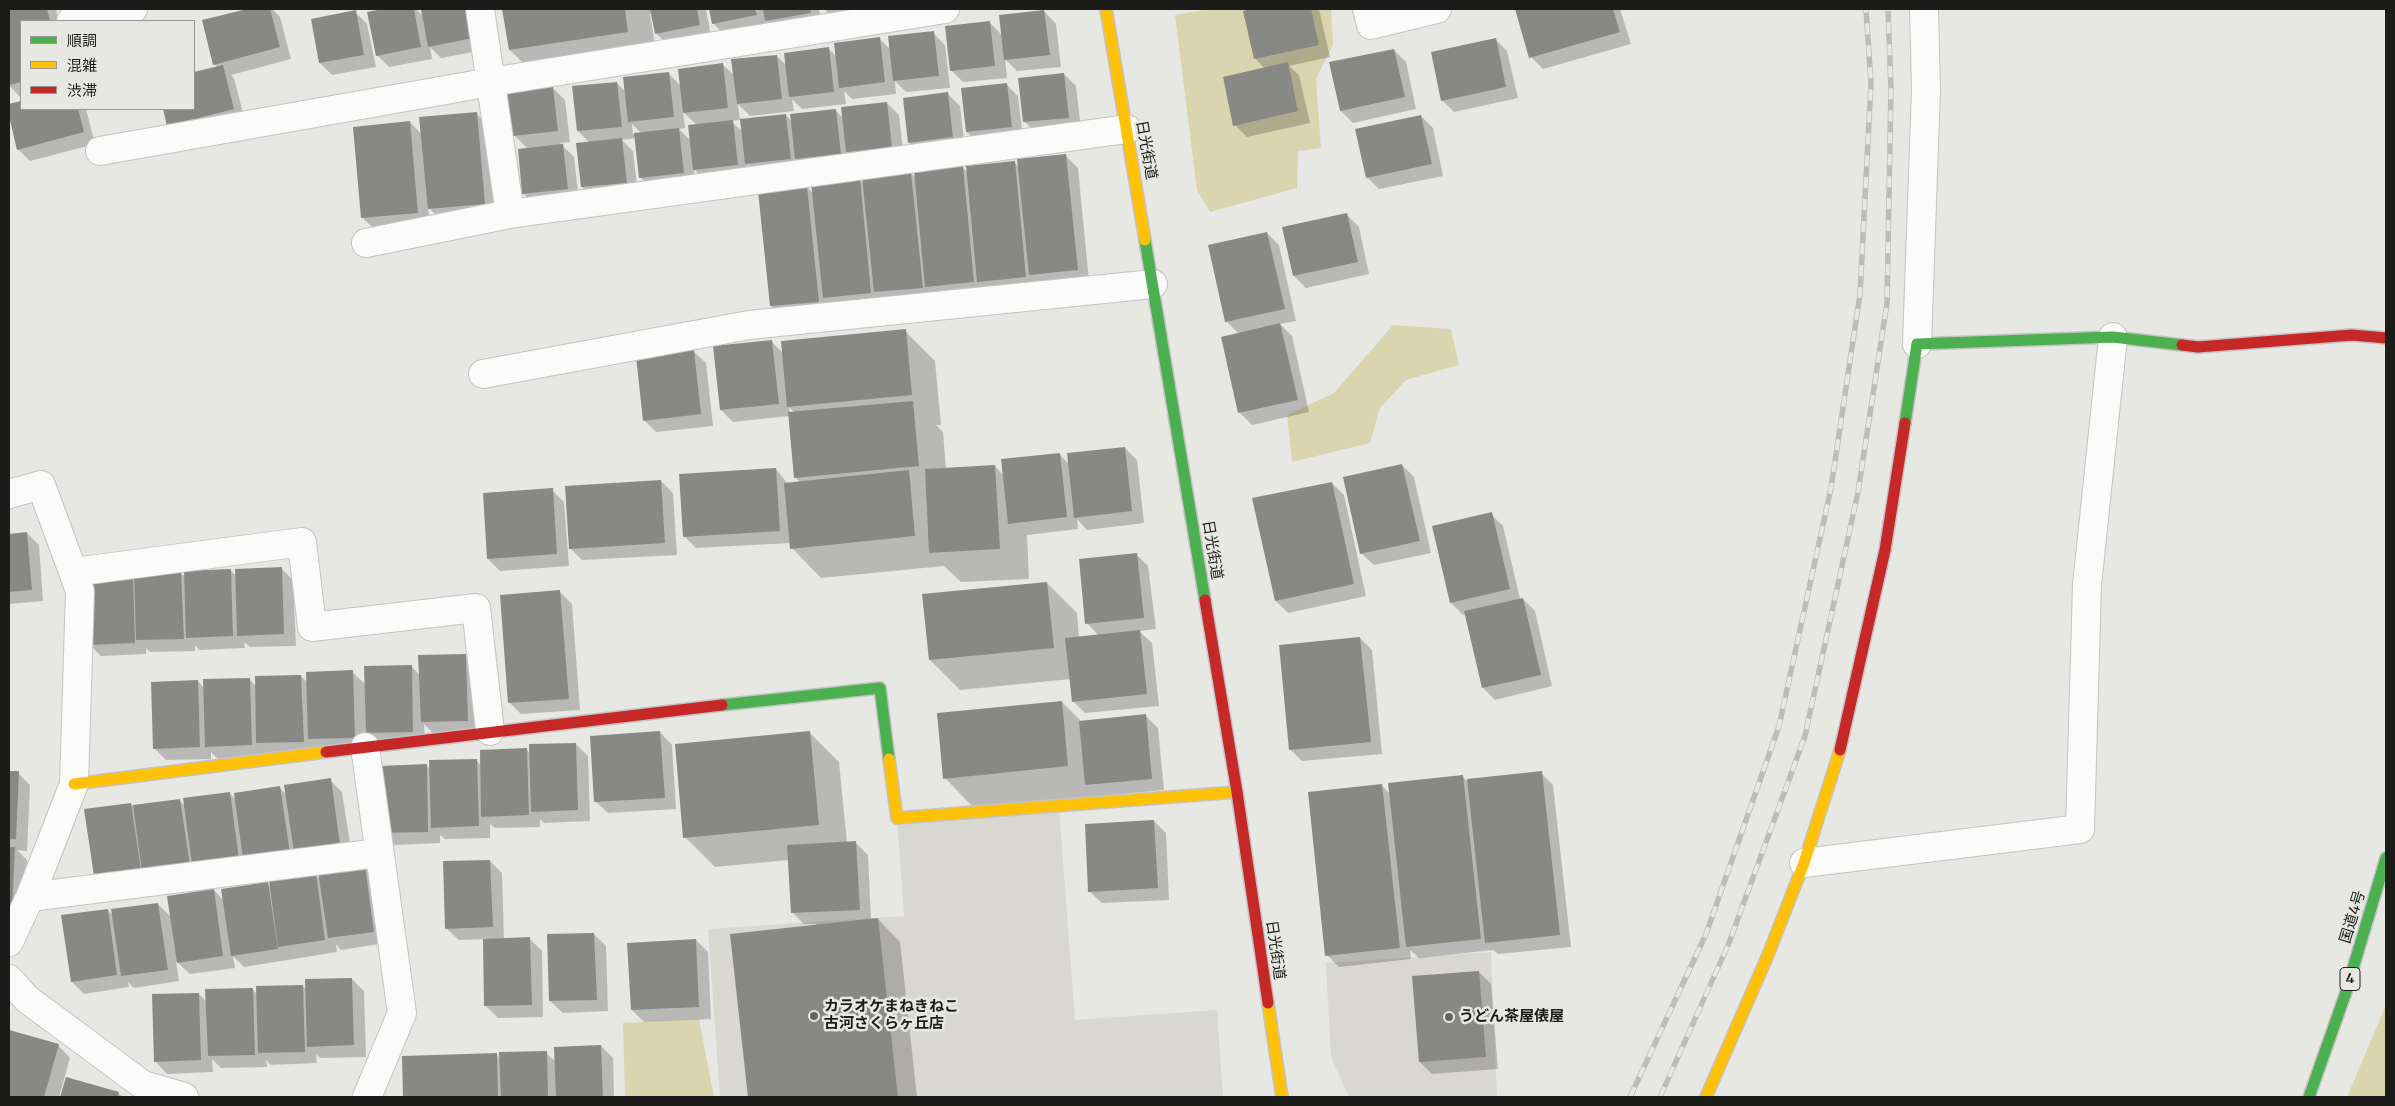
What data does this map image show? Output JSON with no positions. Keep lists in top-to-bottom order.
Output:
{
  "streets": {
    "main road": ["日光街道", "国道4号", "4"]
  },
  "places": ["カラオケまねきねこ 古河さくらヶ丘店", "うどん茶屋俵屋"],
  "legend": ["順調", "混雑", "渋滞"]
}
